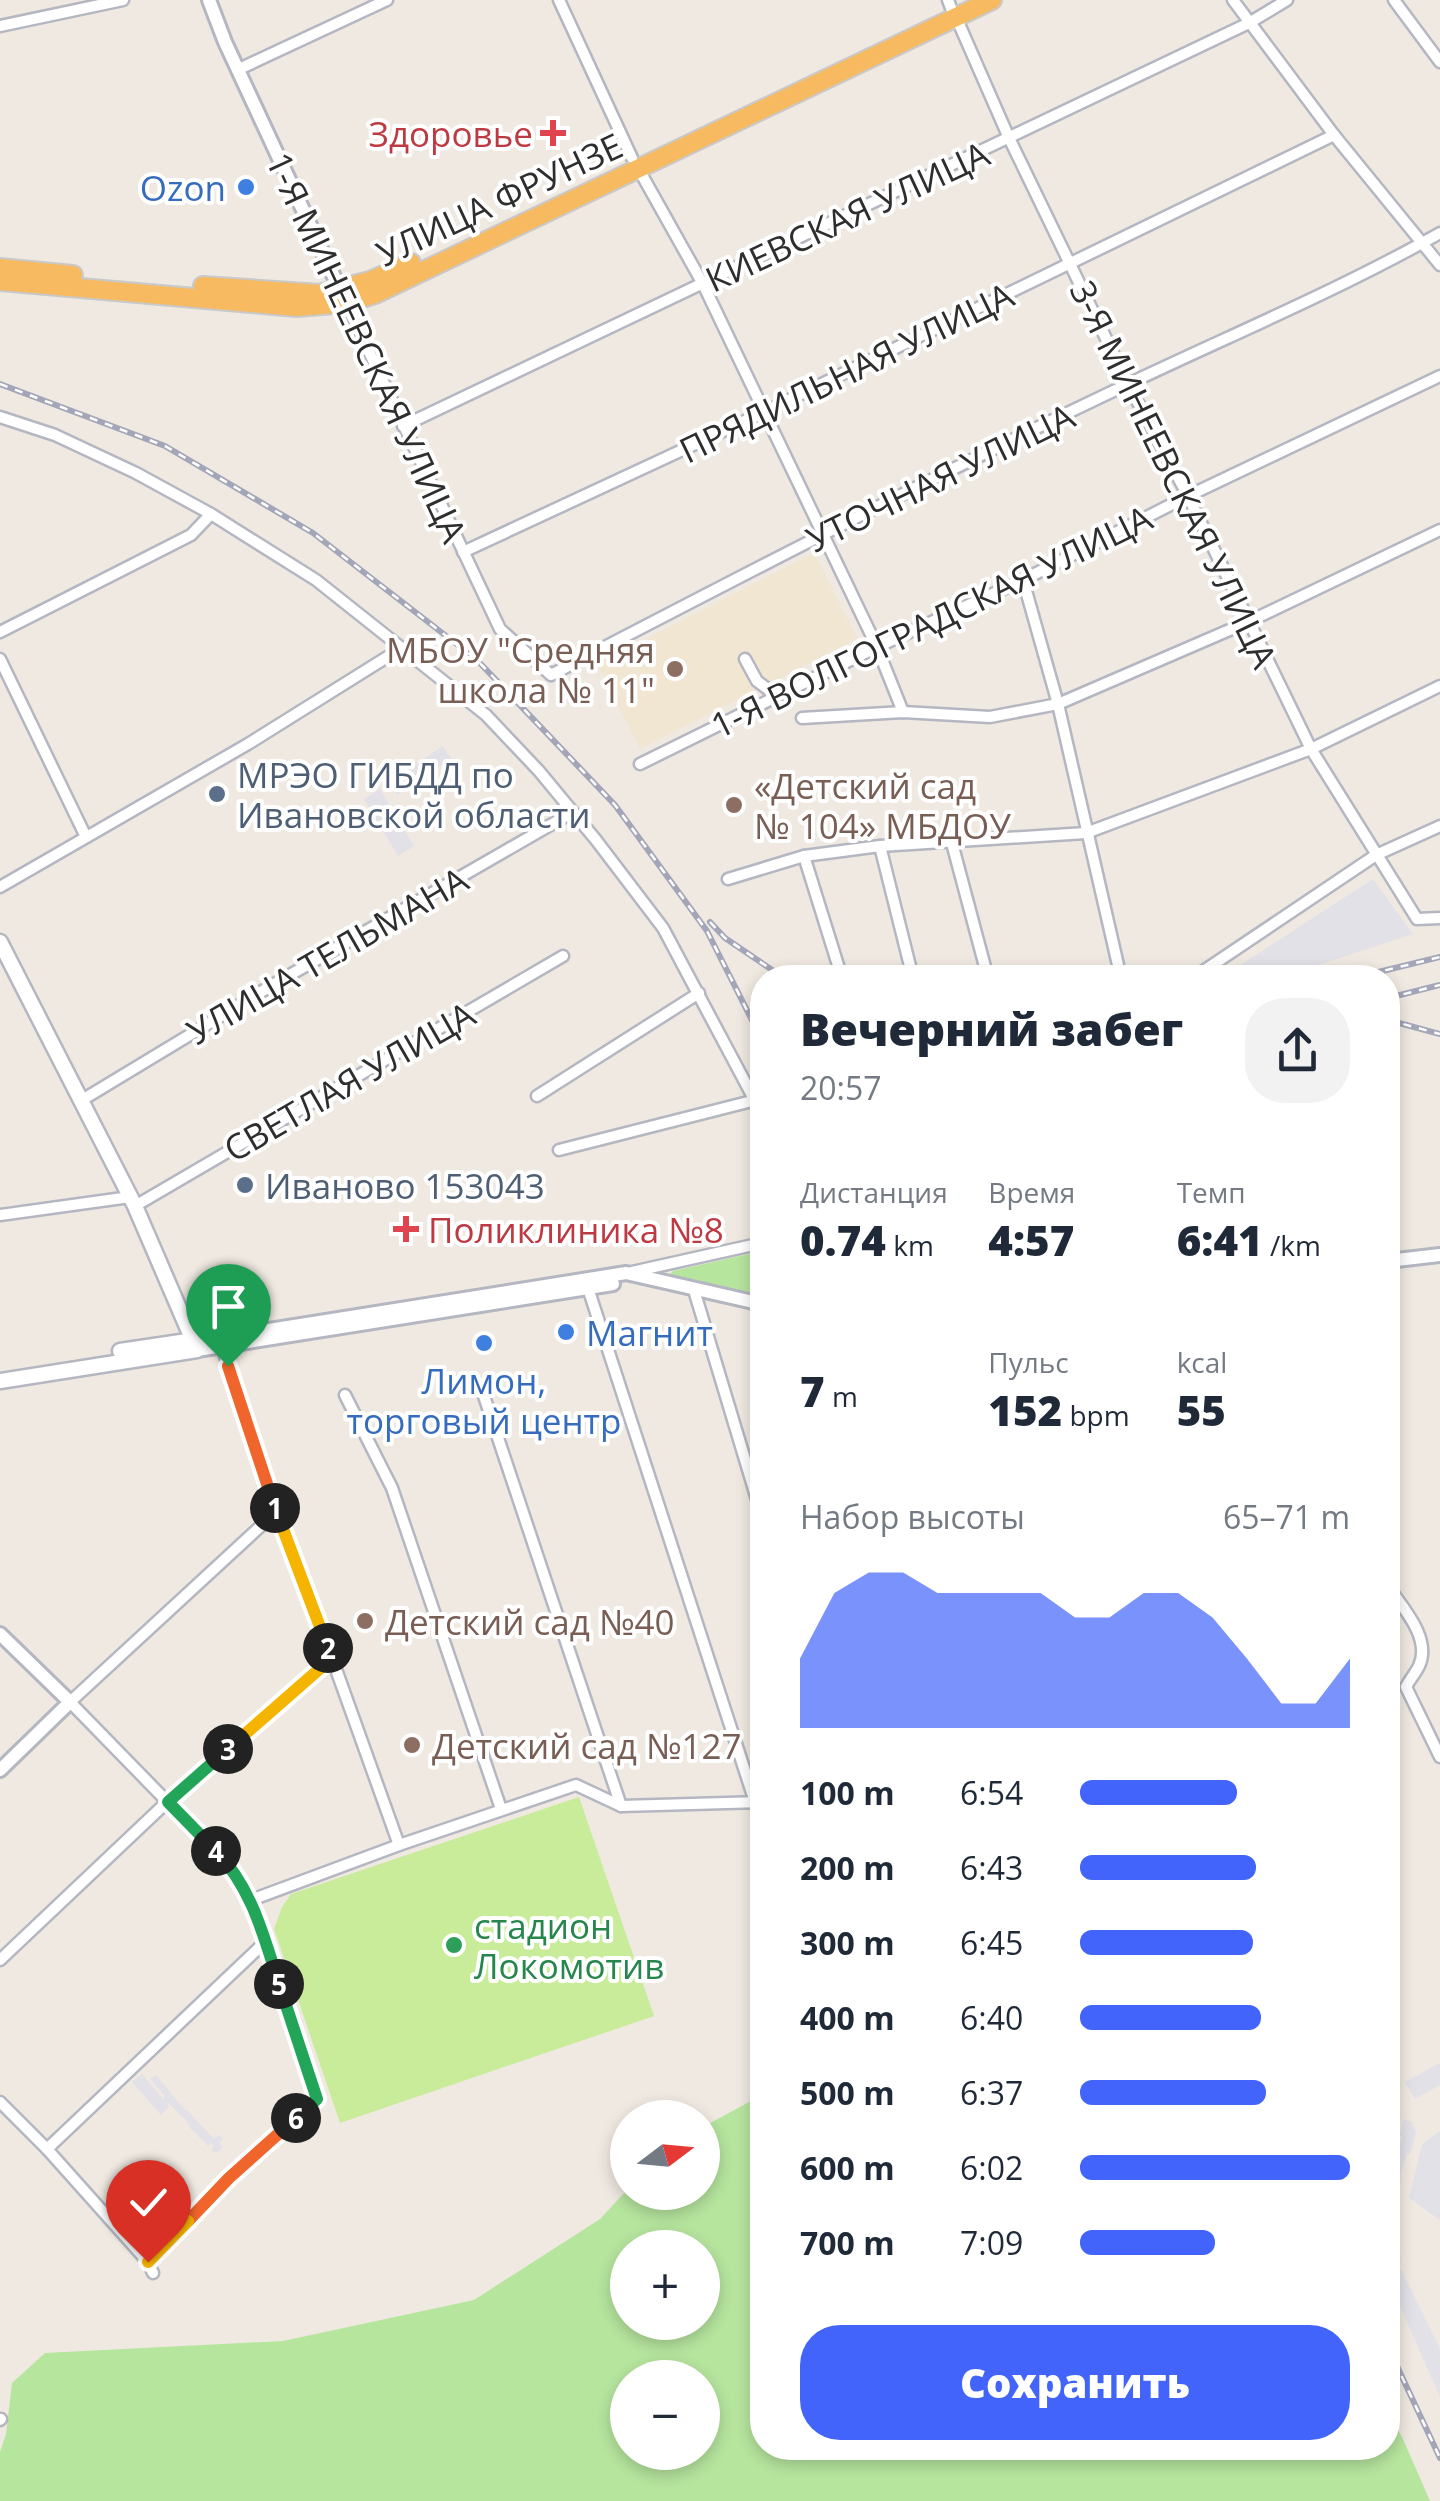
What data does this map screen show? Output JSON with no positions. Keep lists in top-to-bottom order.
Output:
{
  "streets": {
    "highway": ["УЛИЦА ФРУНЗЕ"],
    "street": [
      "КИЕВСКАЯ УЛИЦА",
      "1-Я МИНЕЕВСКАЯ УЛИЦА",
      "ПРЯДИЛЬНАЯ УЛИЦА",
      "3-Я МИНЕЕВСКАЯ УЛИЦА",
      "УТОЧНАЯ УЛИЦА",
      "1-Я ВОЛГОГРАДСКАЯ УЛИЦА",
      "УЛИЦА ТЕЛЬМАНА",
      "СВЕТЛАЯ УЛИЦА"
    ]
  },
  "crossings": [
    ["УЛИЦА ФРУНЗЕ", "1-Я МИНЕЕВСКАЯ УЛИЦА"],
    ["УЛИЦА ФРУНЗЕ", "3-Я МИНЕЕВСКАЯ УЛИЦА"],
    ["КИЕВСКАЯ УЛИЦА", "1-Я МИНЕЕВСКАЯ УЛИЦА"],
    ["КИЕВСКАЯ УЛИЦА", "3-Я МИНЕЕВСКАЯ УЛИЦА"],
    ["1-Я МИНЕЕВСКАЯ УЛИЦА", "ПРЯДИЛЬНАЯ УЛИЦА"],
    ["1-Я МИНЕЕВСКАЯ УЛИЦА", "УТОЧНАЯ УЛИЦА"],
    ["ПРЯДИЛЬНАЯ УЛИЦА", "3-Я МИНЕЕВСКАЯ УЛИЦА"],
    ["3-Я МИНЕЕВСКАЯ УЛИЦА", "УТОЧНАЯ УЛИЦА"],
    ["3-Я МИНЕЕВСКАЯ УЛИЦА", "1-Я ВОЛГОГРАДСКАЯ УЛИЦА"]
  ],
  "places": {
    "health": ["Здоровье", "Поликлиника №8"],
    "other": [
      "Ozon",
      "МБОУ \"Средняя школа № 11\"",
      "МРЭО ГИБДД по Ивановской области",
      "«Детский сад № 104» МБДОУ",
      "Иваново 153043",
      "Магнит",
      "Лимон, торговый центр",
      "Детский сад №40",
      "Детский сад №127",
      "стадион Локомотив"
    ]
  },
  "north": "right",
  "page": {
    "heading": ["Вечерний забег", "20:57"],
    "stats": [
      ["Дистанция", "0.74 km"],
      ["Время", "4:57"],
      ["Темп", "6:41 /km"],
      ["7 m"],
      ["Пульс", "152 bpm"],
      ["kcal", "55"]
    ],
    "chart": ["Набор высоты", "65–71 m"],
    "pins": [
      "1",
      "2",
      "3",
      "4",
      "5",
      "6"
    ],
    "list": [
      {
        "name": "100 m",
        "note": "6:54"
      },
      {
        "name": "200 m",
        "note": "6:43"
      },
      {
        "name": "300 m",
        "note": "6:45"
      },
      {
        "name": "400 m",
        "note": "6:40"
      },
      {
        "name": "500 m",
        "note": "6:37"
      },
      {
        "name": "600 m",
        "note": "6:02"
      },
      {
        "name": "700 m",
        "note": "7:09"
      }
    ],
    "map_buttons": ["+", "−"],
    "buttons": "Сохранить"
  }
}
